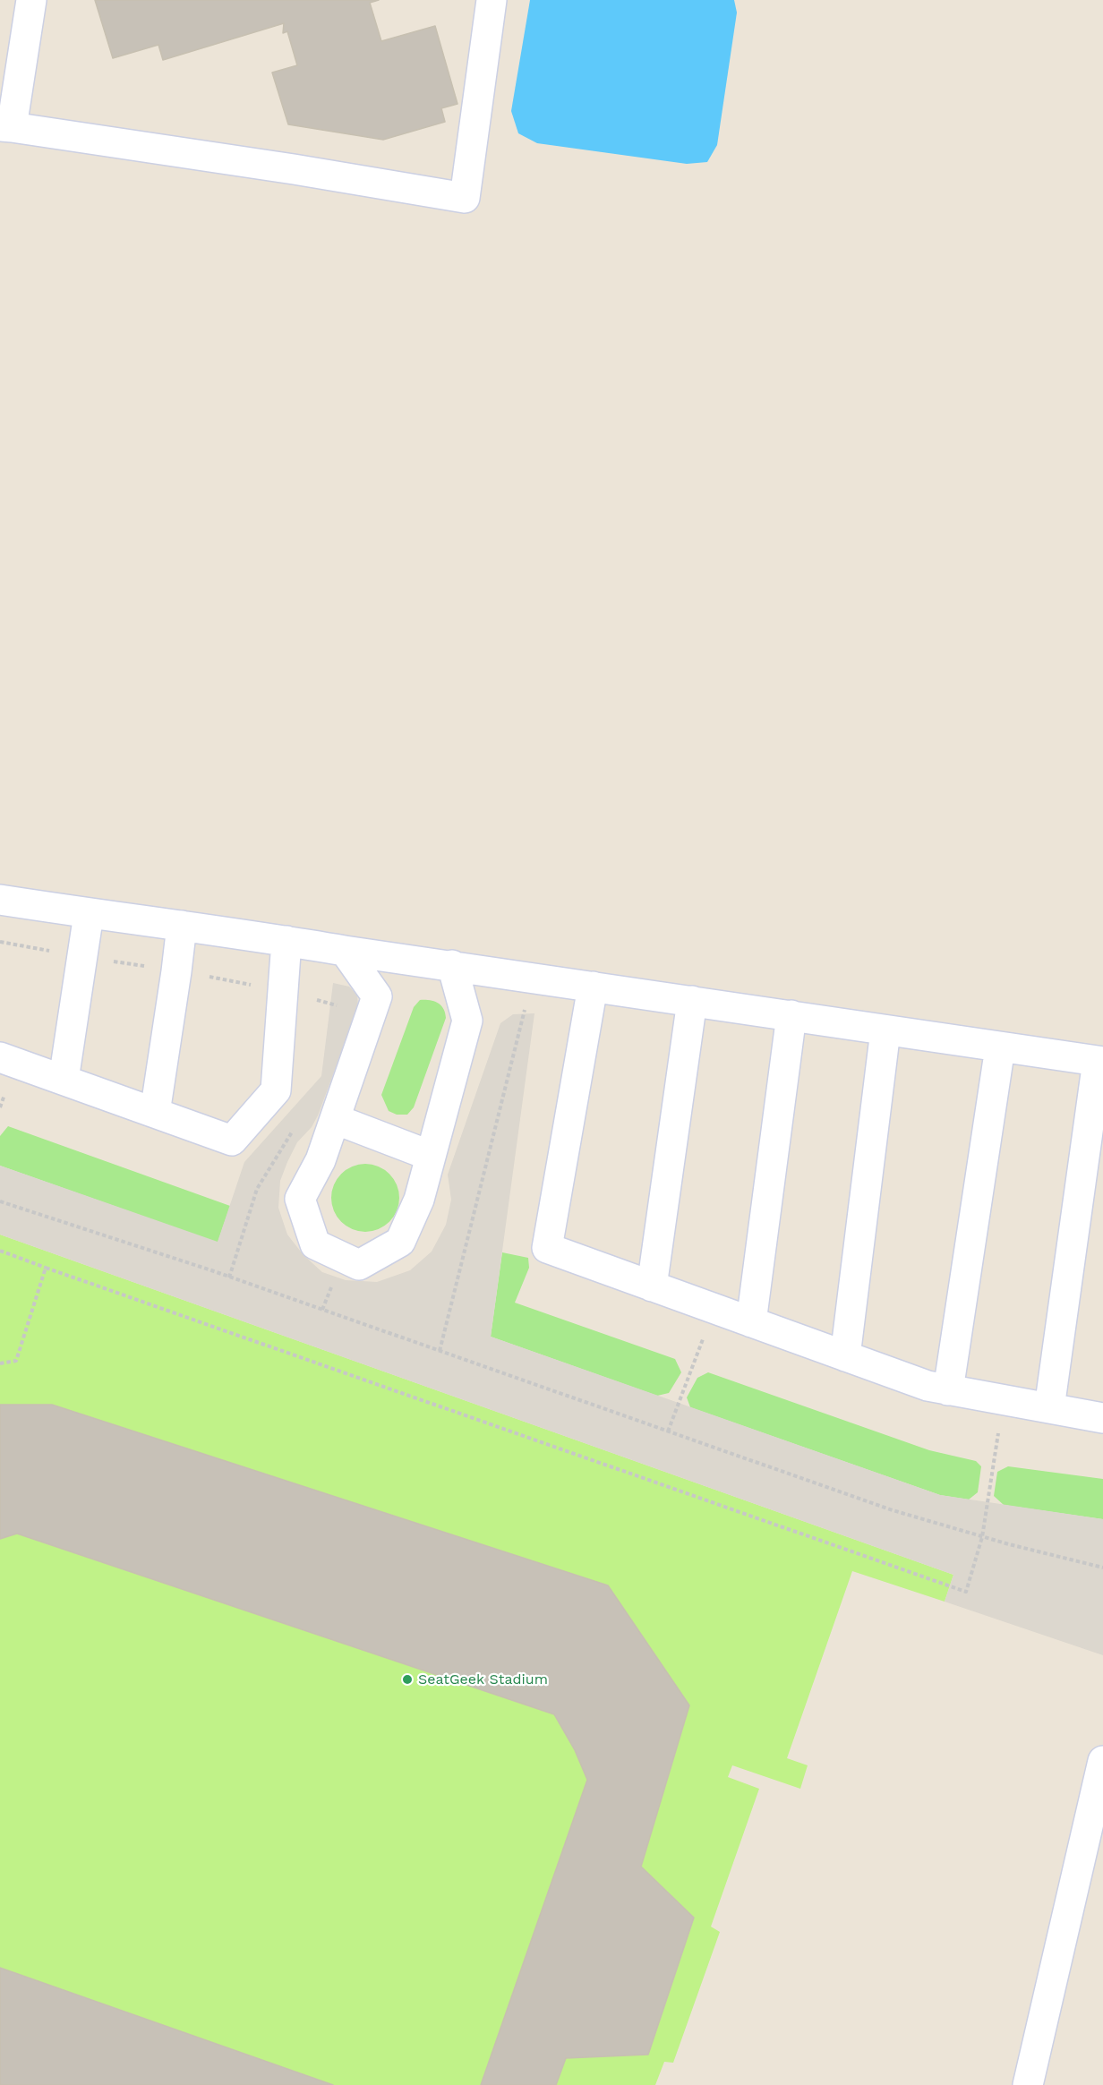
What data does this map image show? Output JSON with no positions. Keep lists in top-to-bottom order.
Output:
{
  "places": ["SeatGeek Stadium"]
}
